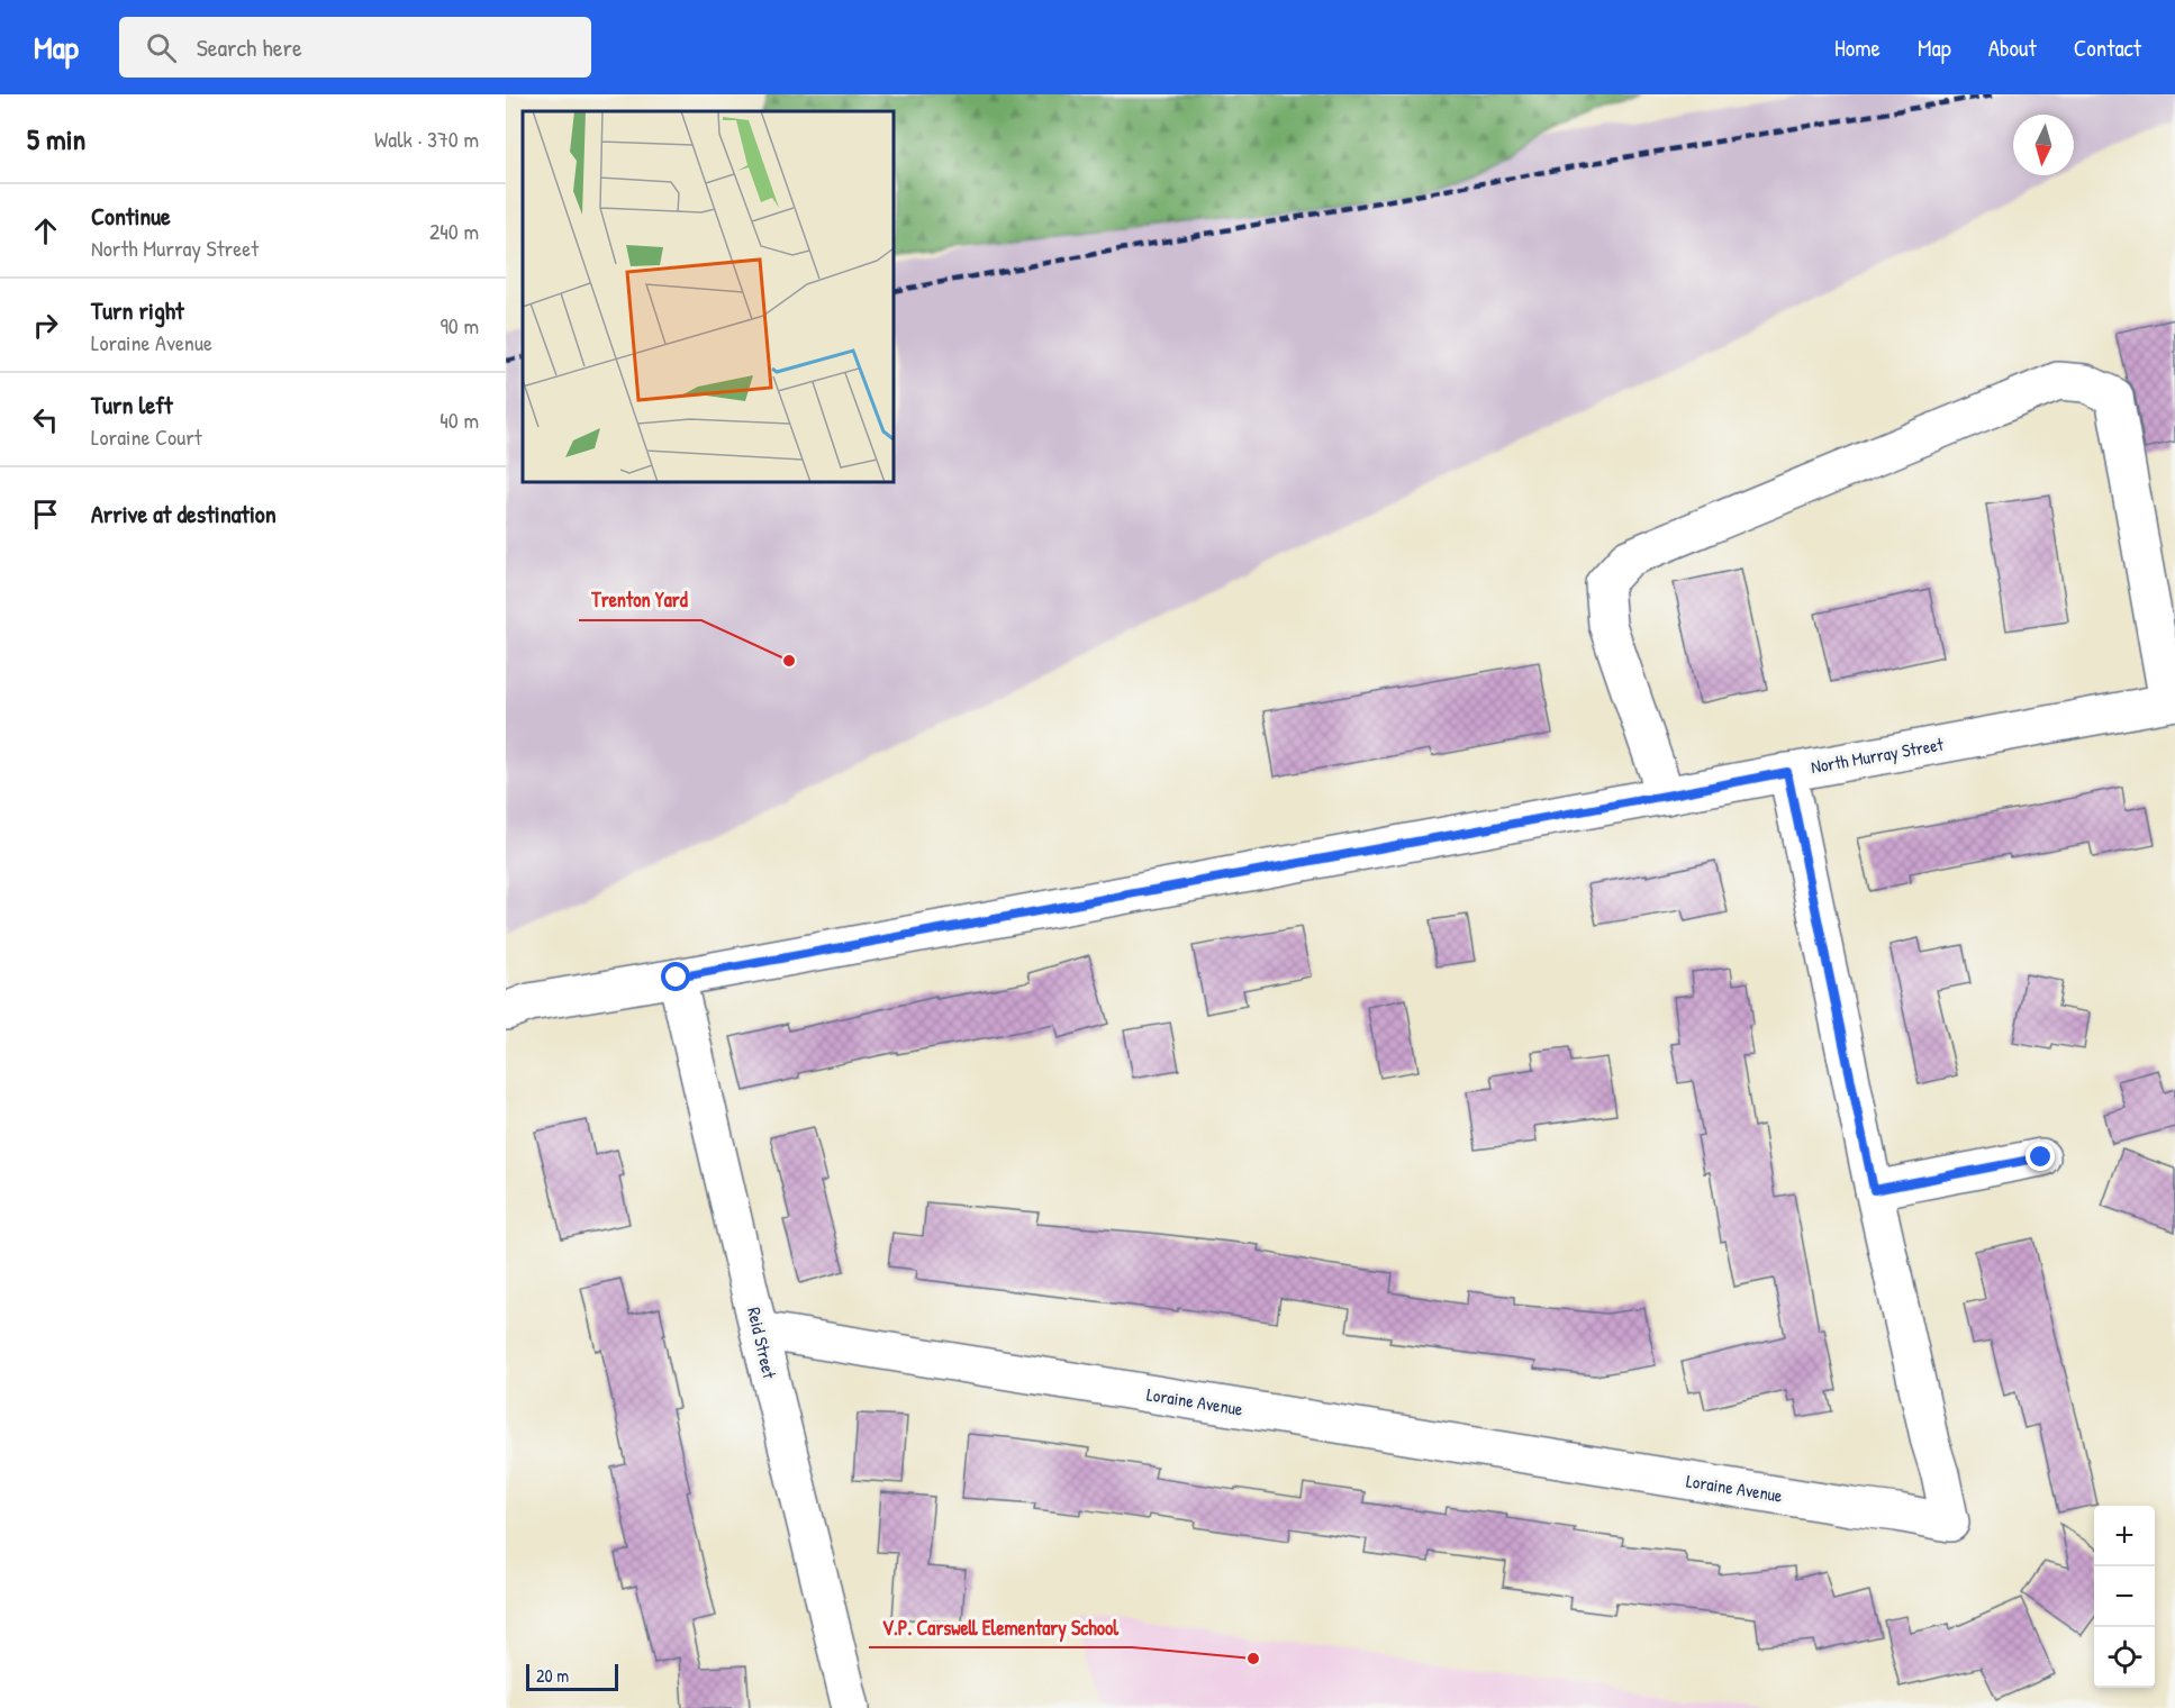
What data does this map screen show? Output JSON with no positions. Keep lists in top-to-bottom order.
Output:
{
  "streets": {
    "street": ["North Murray Street", "Reid Street", "Loraine Avenue"]
  },
  "crossings": [
    ["North Murray Street", "Reid Street"],
    ["North Murray Street", "Loraine Avenue"],
    ["Reid Street", "Loraine Avenue"]
  ],
  "places": ["Trenton Yard", "V.P. Carswell Elementary School"],
  "scale_bar": "20 m",
  "north": "bottom",
  "page": {
    "header": "Map",
    "search": "Search here",
    "nav": [
      "Home",
      "Map",
      "About",
      "Contact"
    ],
    "heading": ["5 min", "Walk · 370 m"],
    "list": [
      ["Continue", "North Murray Street", "240 m"],
      ["Turn right", "Loraine Avenue", "90 m"],
      ["Turn left", "Loraine Court", "40 m"],
      "Arrive at destination"
    ],
    "map_buttons": ["+", "−"],
    "scale": "20 m"
  }
}
